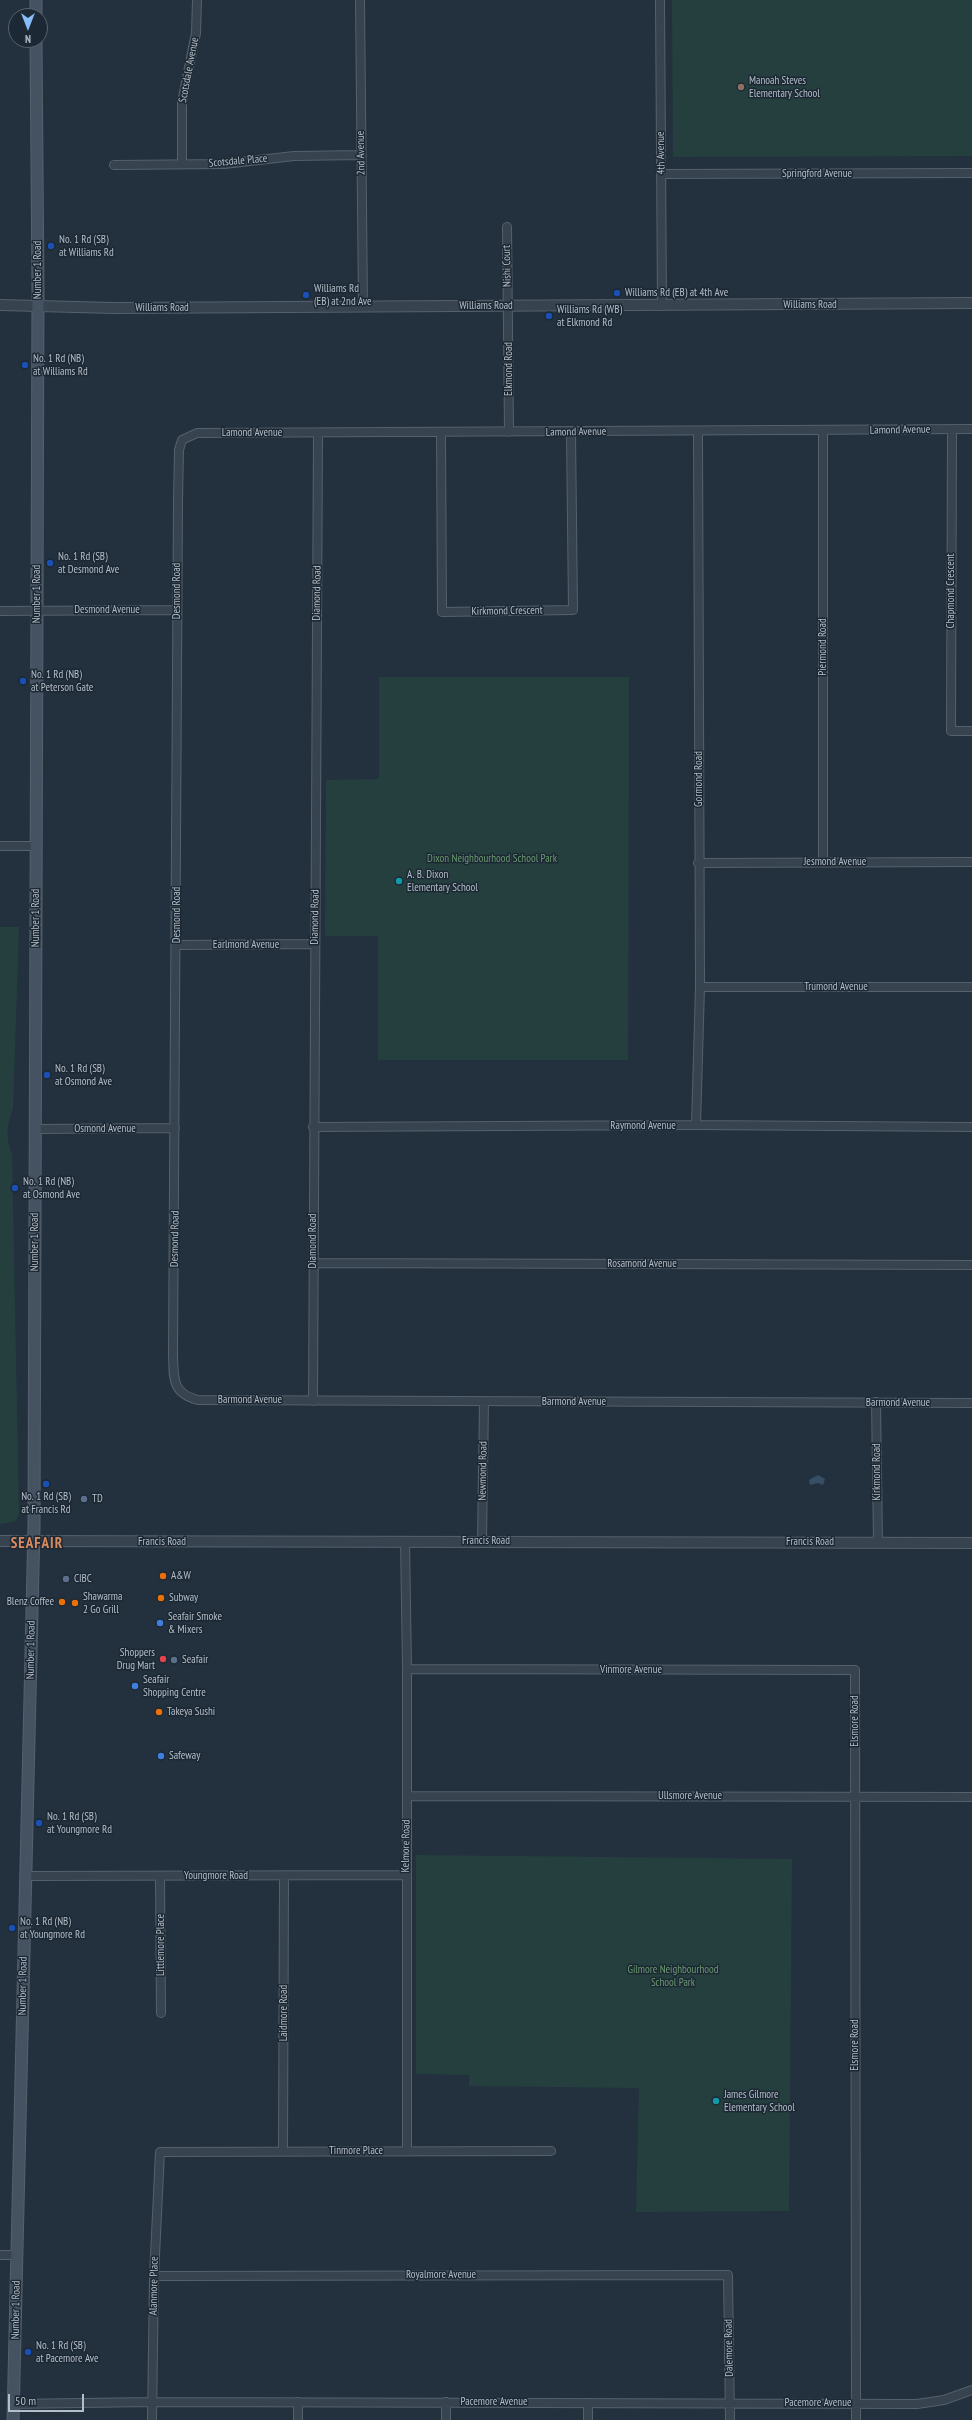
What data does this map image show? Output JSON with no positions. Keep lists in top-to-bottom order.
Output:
{
  "streets": {
    "main road": ["Number 1 Road"],
    "street": [
      "Scotsdale Avenue",
      "2nd Avenue",
      "4th Avenue",
      "Scotsdale Place",
      "Springford Avenue",
      "Nishi Court",
      "Williams Road",
      "Elkmond Road",
      "Lamond Avenue",
      "Desmond Road",
      "Chapmond Crescent",
      "Diamond Road",
      "Desmond Avenue",
      "Kirkmond Crescent",
      "Piermond Road",
      "Gormond Road",
      "Jesmond Avenue",
      "Earlmond Avenue",
      "Trumond Avenue",
      "Raymond Avenue",
      "Osmond Avenue",
      "Rosamond Avenue",
      "Barmond Avenue",
      "Newmond Road",
      "Kirkmond Road",
      "Francis Road",
      "Vinmore Avenue",
      "Elsmore Road",
      "Ullsmore Avenue",
      "Kelmore Road",
      "Youngmore Road",
      "Littlemore Place",
      "Laidmore Road",
      "Tinmore Place",
      "Royalmore Avenue",
      "Alanmore Place",
      "Dalemore Road",
      "Pacemore Avenue"
    ]
  },
  "crossings": [
    ["Scotsdale Avenue", "Scotsdale Place"],
    ["2nd Avenue", "Scotsdale Place"],
    ["2nd Avenue", "Williams Road"],
    ["4th Avenue", "Springford Avenue"],
    ["4th Avenue", "Williams Road"],
    ["Nishi Court", "Williams Road"],
    ["Nishi Court", "Elkmond Road"],
    ["Number 1 Road", "Williams Road"],
    ["Number 1 Road", "Desmond Avenue"],
    ["Number 1 Road", "Osmond Avenue"],
    ["Number 1 Road", "Francis Road"],
    ["Number 1 Road", "Youngmore Road"],
    ["Number 1 Road", "Pacemore Avenue"],
    ["Williams Road", "Elkmond Road"],
    ["Elkmond Road", "Lamond Avenue"],
    ["Lamond Avenue", "Desmond Road"],
    ["Lamond Avenue", "Chapmond Crescent"],
    ["Lamond Avenue", "Diamond Road"],
    ["Lamond Avenue", "Kirkmond Crescent"],
    ["Lamond Avenue", "Piermond Road"],
    ["Lamond Avenue", "Gormond Road"],
    ["Desmond Road", "Desmond Avenue"],
    ["Desmond Road", "Earlmond Avenue"],
    ["Desmond Road", "Osmond Avenue"],
    ["Desmond Road", "Barmond Avenue"],
    ["Diamond Road", "Earlmond Avenue"],
    ["Diamond Road", "Raymond Avenue"],
    ["Diamond Road", "Rosamond Avenue"],
    ["Diamond Road", "Barmond Avenue"],
    ["Piermond Road", "Jesmond Avenue"],
    ["Gormond Road", "Jesmond Avenue"],
    ["Gormond Road", "Trumond Avenue"],
    ["Gormond Road", "Raymond Avenue"],
    ["Barmond Avenue", "Newmond Road"],
    ["Barmond Avenue", "Kirkmond Road"],
    ["Newmond Road", "Francis Road"],
    ["Kirkmond Road", "Francis Road"],
    ["Francis Road", "Kelmore Road"],
    ["Vinmore Avenue", "Elsmore Road"],
    ["Vinmore Avenue", "Kelmore Road"],
    ["Elsmore Road", "Ullsmore Avenue"],
    ["Elsmore Road", "Pacemore Avenue"],
    ["Ullsmore Avenue", "Kelmore Road"],
    ["Kelmore Road", "Youngmore Road"],
    ["Kelmore Road", "Tinmore Place"],
    ["Youngmore Road", "Littlemore Place"],
    ["Youngmore Road", "Laidmore Road"],
    ["Laidmore Road", "Tinmore Place"],
    ["Tinmore Place", "Alanmore Place"],
    ["Royalmore Avenue", "Alanmore Place"],
    ["Royalmore Avenue", "Dalemore Road"],
    ["Alanmore Place", "Pacemore Avenue"],
    ["Dalemore Road", "Pacemore Avenue"]
  ],
  "districts": ["SEAFAIR"],
  "parks": ["Dixon Neighbourhood School Park", "Gilmore Neighbourhood School Park"],
  "places": [
    "Manoah Steves Elementary School",
    "No. 1 Rd (SB) at Williams Rd",
    "Williams Rd (EB) at 4th Ave",
    "Williams Rd (EB) at 2nd Ave",
    "Williams Rd (WB) at Elkmond Rd",
    "No. 1 Rd (NB) at Williams Rd",
    "No. 1 Rd (SB) at Desmond Ave",
    "No. 1 Rd (NB) at Peterson Gate",
    "A. B. Dixon Elementary School",
    "No. 1 Rd (SB) at Osmond Ave",
    "No. 1 Rd (NB) at Osmond Ave",
    "No. 1 Rd (SB) at Francis Rd",
    "TD",
    "A&W",
    "CIBC",
    "Subway",
    "Blenz Coffee",
    "Shawarma 2 Go Grill",
    "Seafair Smoke & Mixers",
    "Shoppers Drug Mart",
    "Seafair",
    "Seafair Shopping Centre",
    "Takeya Sushi",
    "Safeway",
    "No. 1 Rd (SB) at Youngmore Rd",
    "No. 1 Rd (NB) at Youngmore Rd",
    "James Gilmore Elementary School",
    "No. 1 Rd (SB) at Pacemore Ave"
  ],
  "scale_bar": "50 m",
  "north": "bottom"
}
